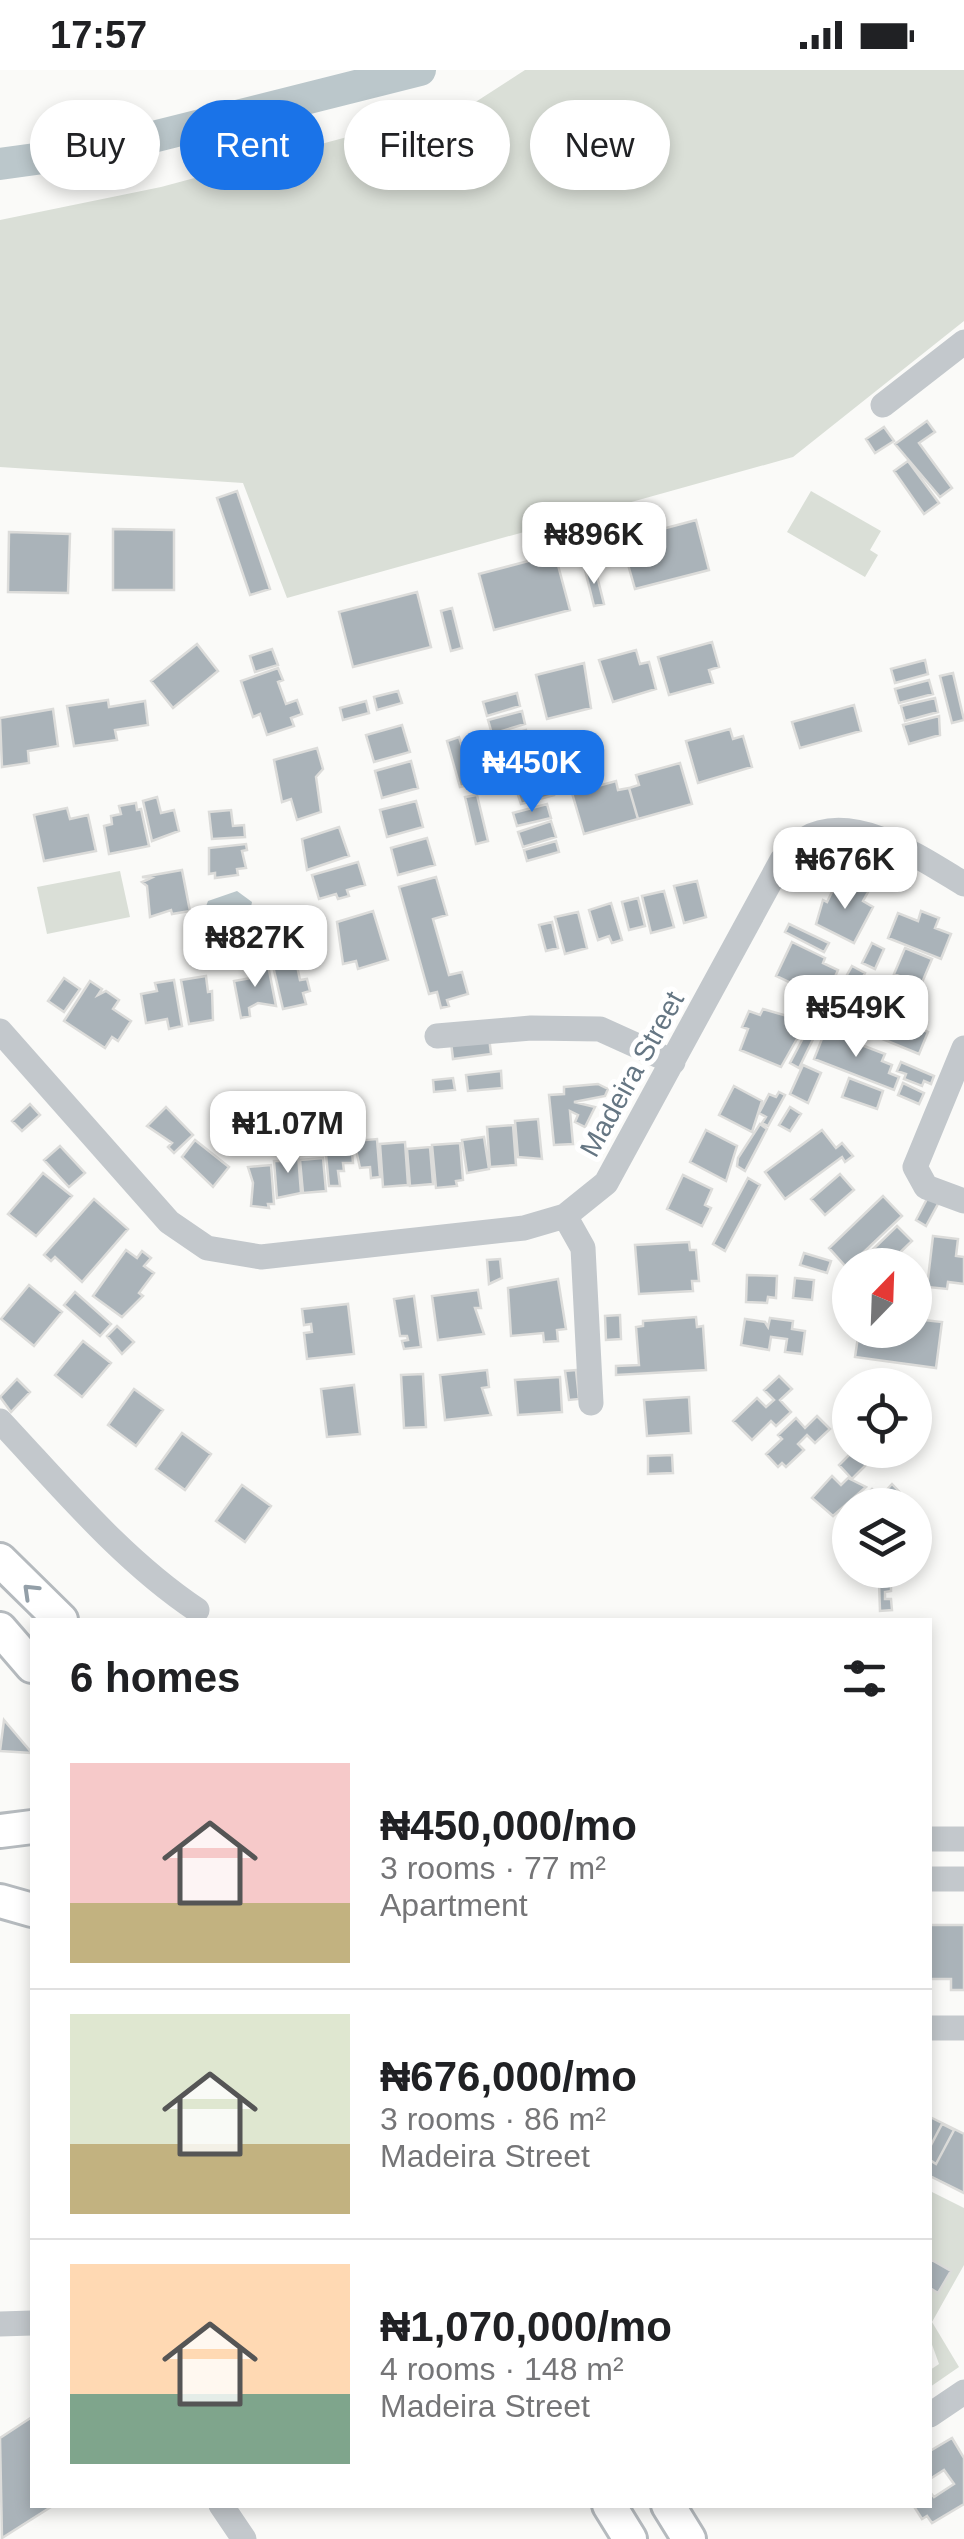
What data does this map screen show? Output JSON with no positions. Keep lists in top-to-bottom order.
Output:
{
  "streets": {
    "street": ["Madeira Street"]
  },
  "north": "top right",
  "page": {
    "status": "17:57",
    "chip": [
      "Buy",
      "Rent",
      "Filters",
      "New"
    ],
    "price": [
      "₦896K",
      "₦450K",
      "₦676K",
      "₦827K",
      "₦549K",
      "₦1.07M"
    ],
    "heading": "6 homes",
    "list": [
      {
        "name": "₦450,000/mo",
        "note": "3 rooms · 77 m² · Apartment"
      },
      {
        "name": "₦676,000/mo",
        "note": "3 rooms · 86 m² · Madeira Street"
      },
      {
        "name": "₦1,070,000/mo",
        "note": "4 rooms · 148 m² · Madeira Street"
      }
    ]
  }
}
